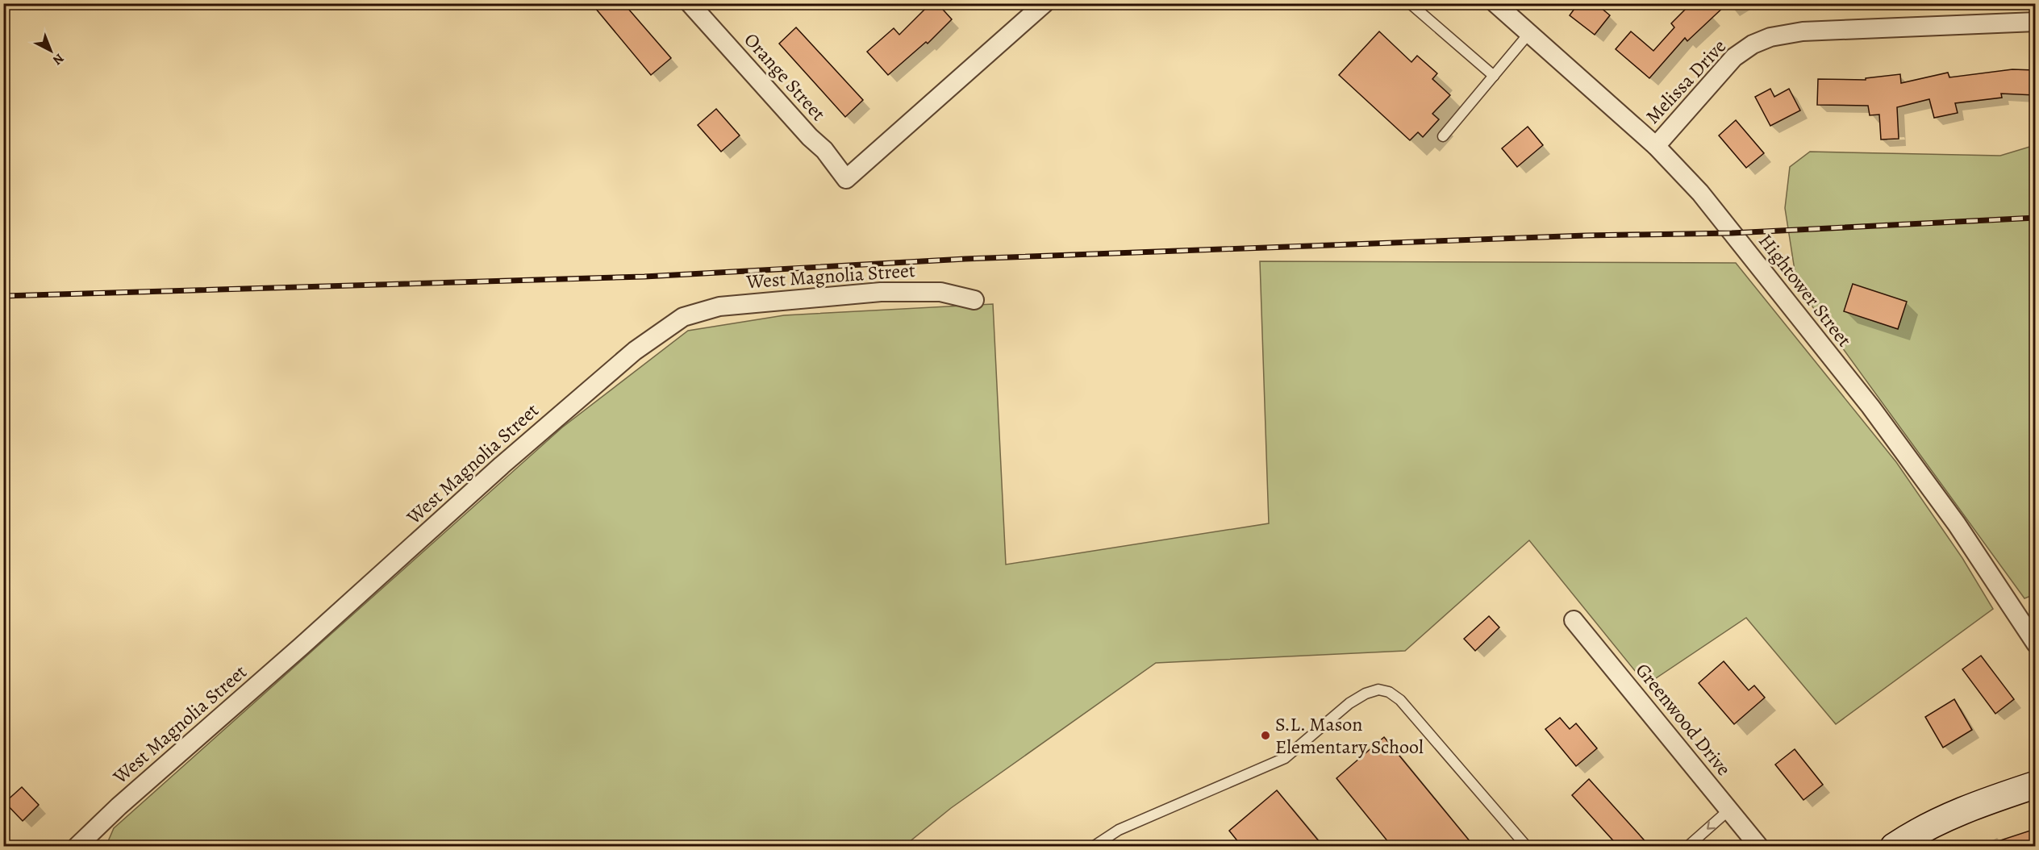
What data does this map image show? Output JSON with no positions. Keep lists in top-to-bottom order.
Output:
{
  "streets": {
    "street": [
      "Orange Street",
      "Melissa Drive",
      "West Magnolia Street",
      "Hightower Street",
      "Greenwood Drive"
    ]
  },
  "crossings": [
    ["Melissa Drive", "Hightower Street"]
  ],
  "places": ["S.L. Mason Elementary School"],
  "north": "bottom right"
}
